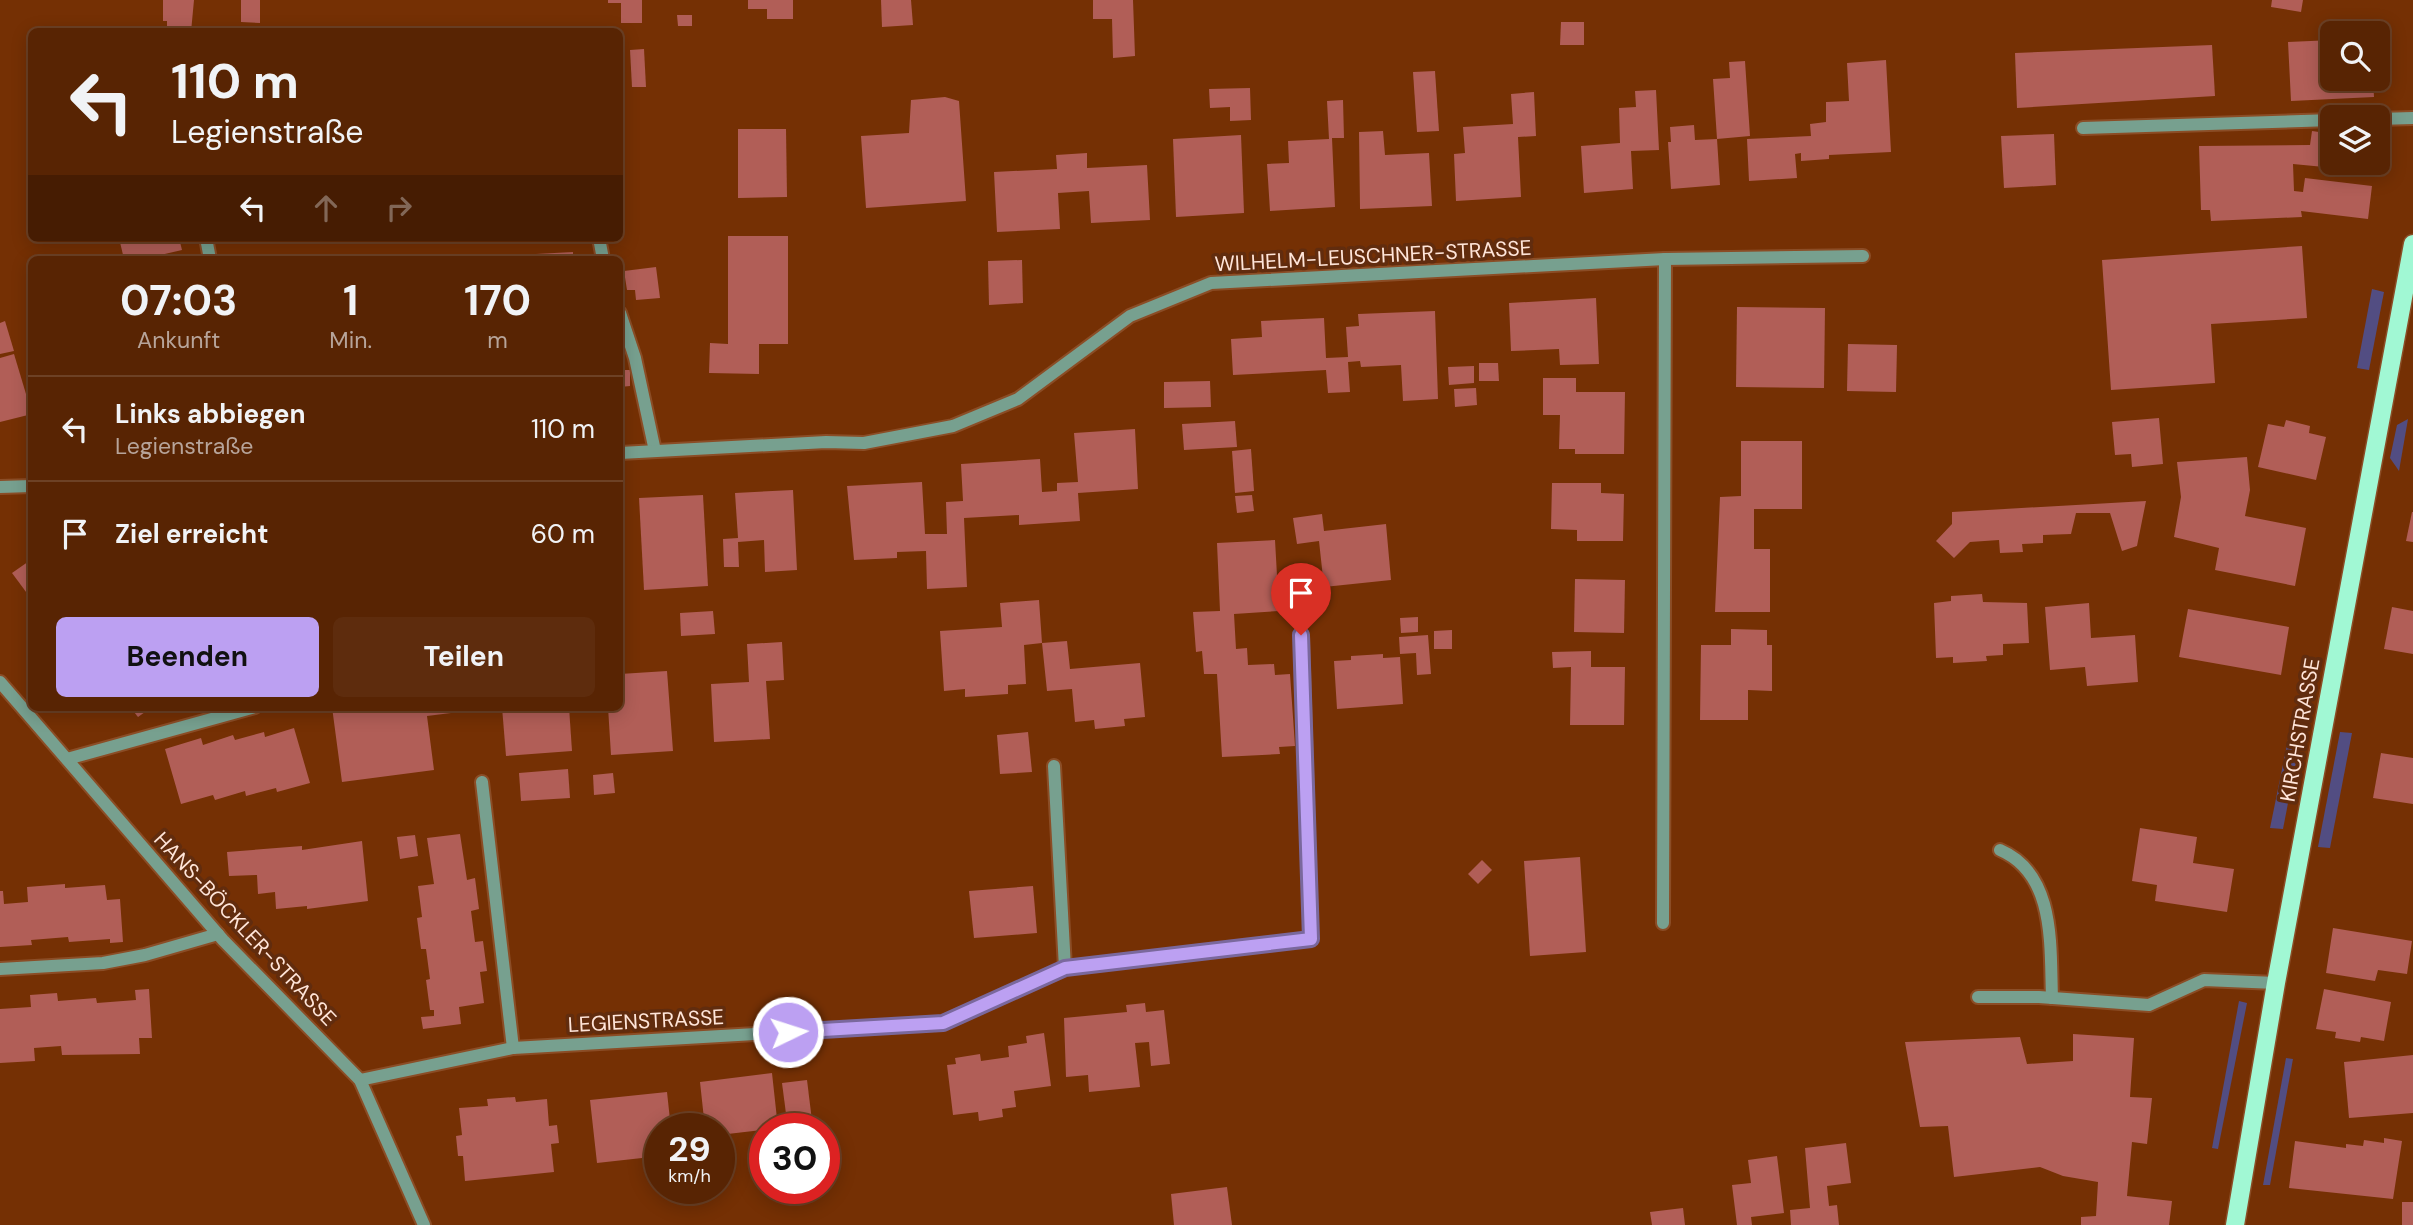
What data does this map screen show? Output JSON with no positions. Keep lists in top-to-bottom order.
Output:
{
  "streets": {
    "main road": ["KIRCHSTRASSE"],
    "street": ["WILHELM-LEUSCHNER-STRASSE", "HANS-BÖCKLER-STRASSE", "LEGIENSTRASSE"]
  },
  "crossings": [
    ["HANS-BÖCKLER-STRASSE", "LEGIENSTRASSE"]
  ],
  "page": {
    "turn": ["110 m", "Legienstraße"],
    "eta": [
      "07:03",
      "Ankunft",
      "1",
      "Min.",
      "170",
      "m"
    ],
    "list": [
      {
        "name": "Links abbiegen",
        "note": "Legienstraße",
        "value": "110 m"
      },
      {
        "name": "Ziel erreicht",
        "value": "60 m"
      }
    ],
    "buttons": ["Beenden", "Teilen"],
    "speed": "29 km/h",
    "limit": "30"
  }
}
